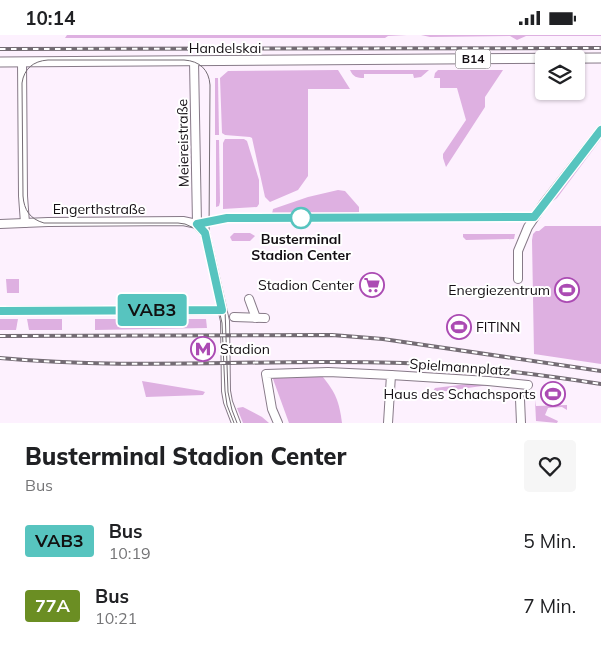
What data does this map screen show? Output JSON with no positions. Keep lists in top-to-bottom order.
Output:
{
  "streets": {
    "main road": ["Handelskai", "B14"],
    "street": ["Meiereistraße", "Engerthstraße", "Spielmannplatz"]
  },
  "crossings": [
    ["Handelskai", "Meiereistraße"],
    ["Meiereistraße", "Engerthstraße"]
  ],
  "places": {
    "other": ["Busterminal Stadion Center"],
    "supermarket": ["Stadion Center"],
    "sports": ["Energiezentrum", "FITINN", "Haus des Schachsports"],
    "metro station": ["Stadion"]
  },
  "lines": ["bus line VAB3"],
  "page": {
    "status": "10:14",
    "on_map": "VAB3",
    "heading": ["Busterminal Stadion Center", "Bus"],
    "list": [
      {
        "mark": "VAB3",
        "name": "Bus",
        "note": "10:19",
        "value": "5 Min."
      },
      {
        "mark": "77A",
        "name": "Bus",
        "note": "10:21",
        "value": "7 Min."
      }
    ]
  }
}
